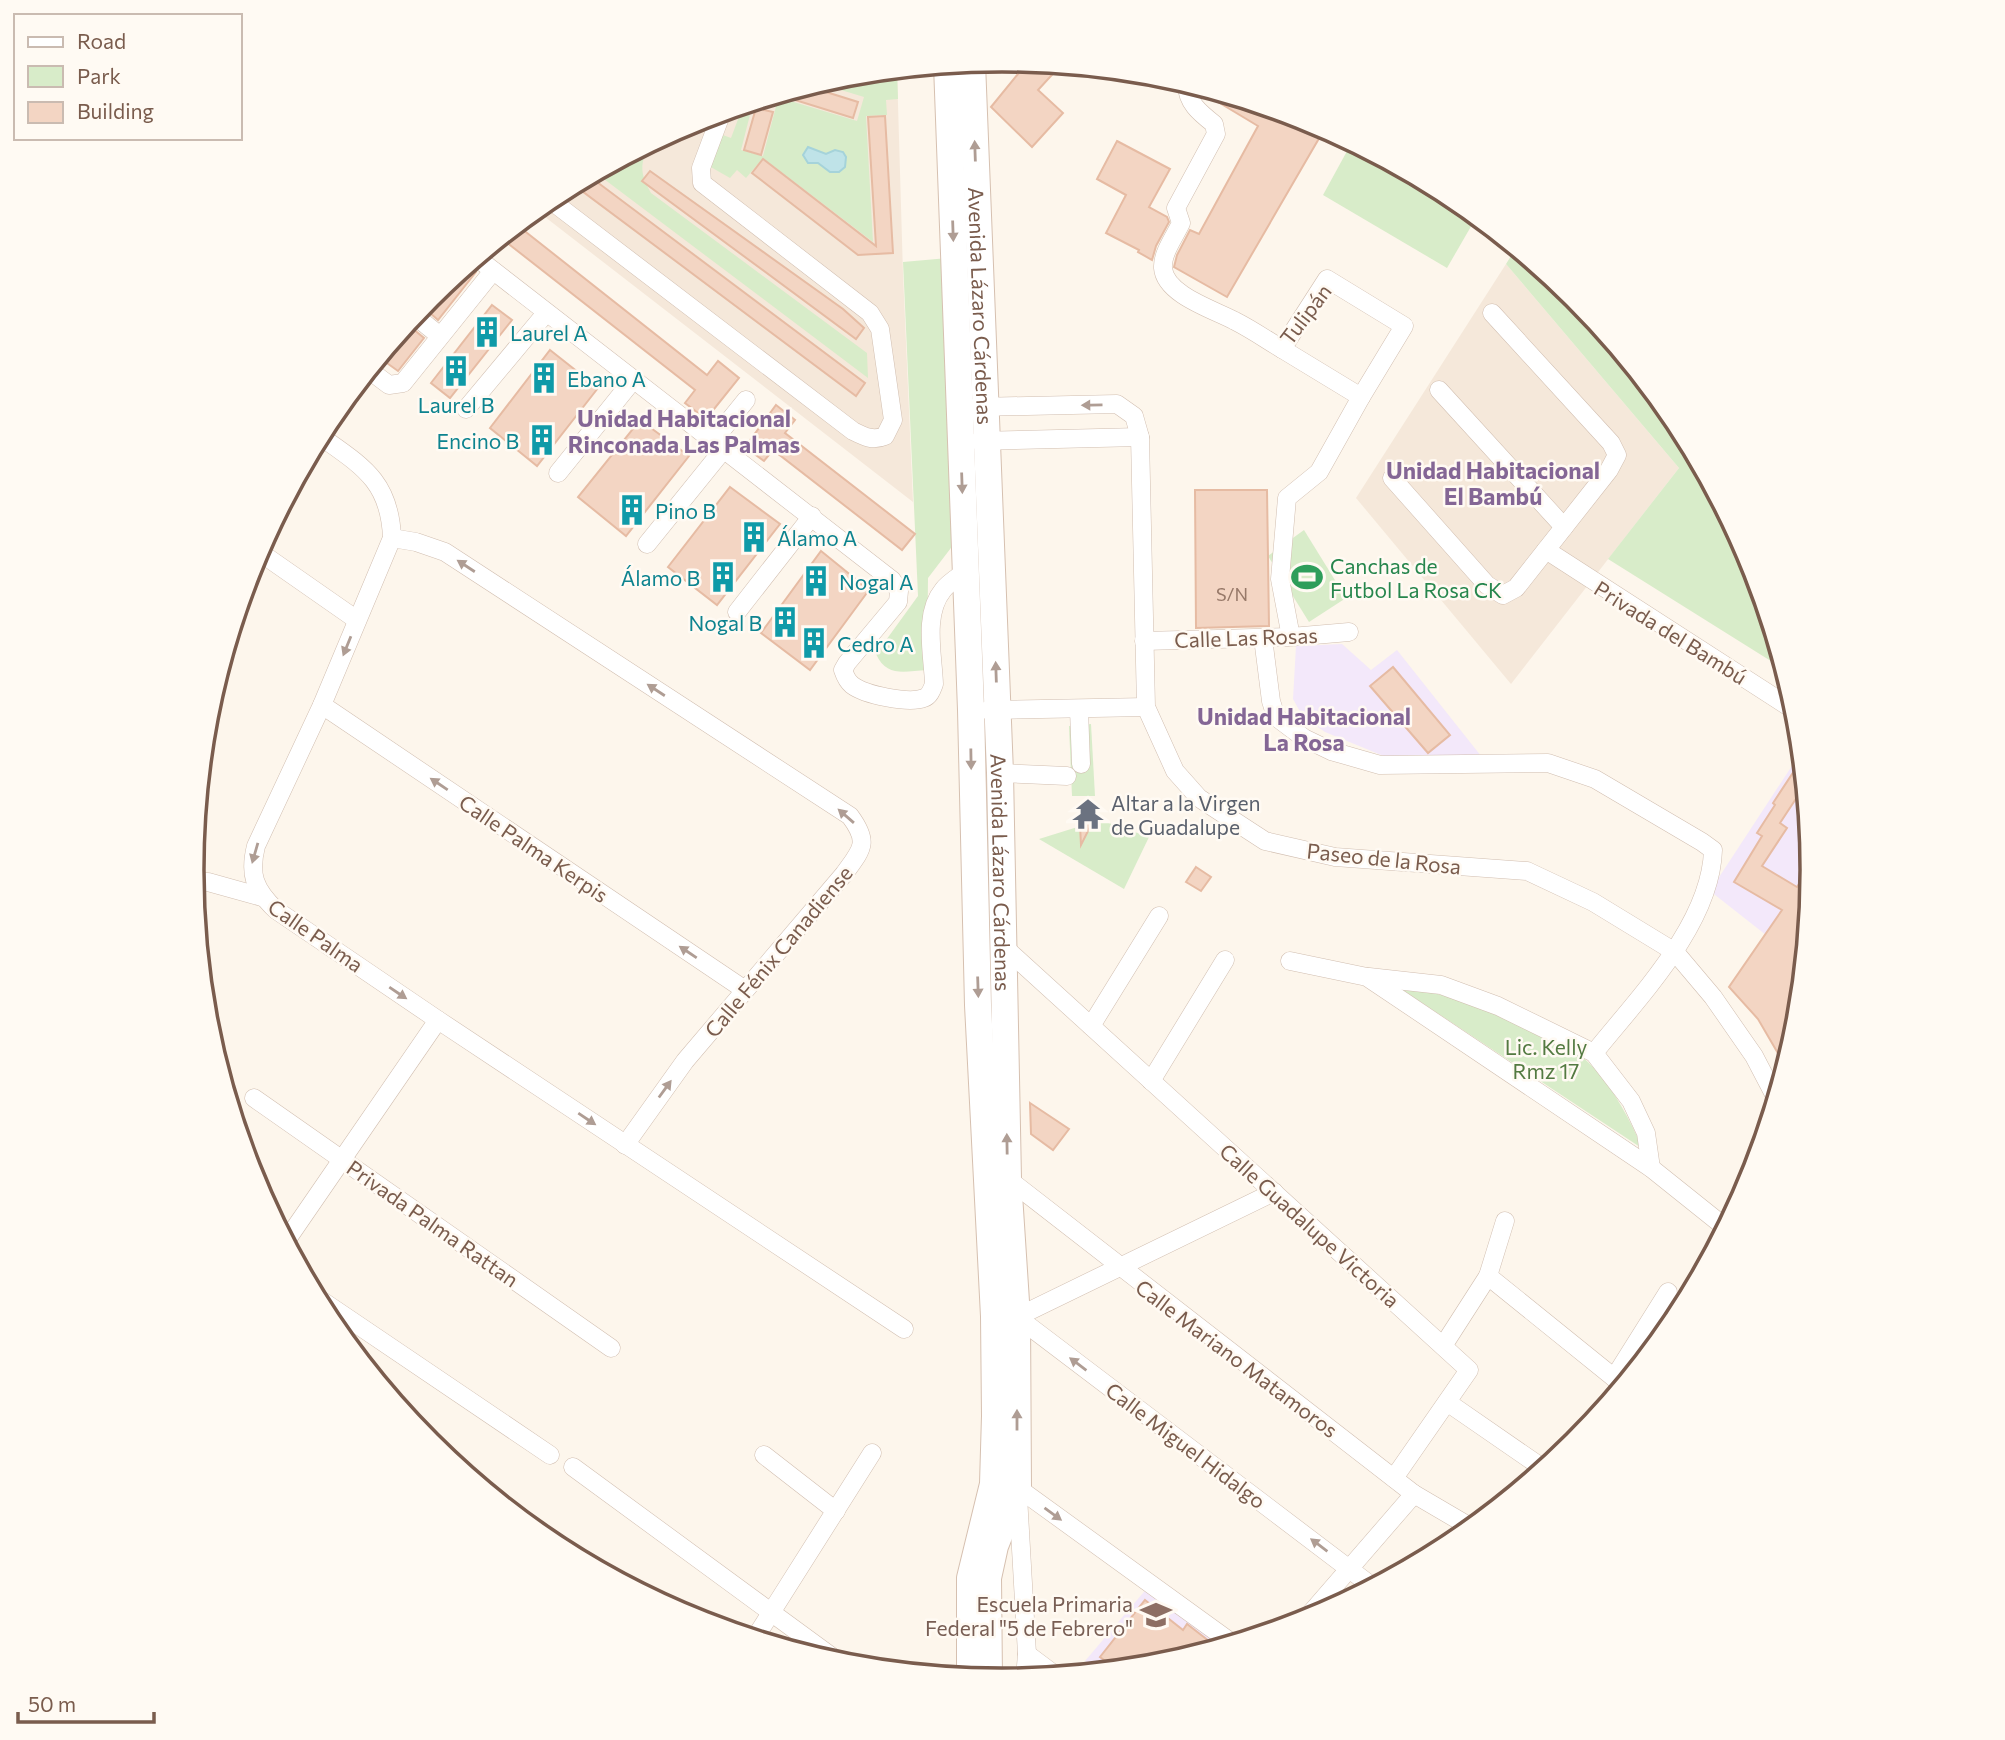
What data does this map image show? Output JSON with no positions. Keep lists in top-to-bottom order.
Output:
{
  "streets": {
    "main road": ["Avenida Lázaro Cárdenas"],
    "street": [
      "Tulipán",
      "Privada del Bambú",
      "Calle Las Rosas",
      "Calle Palma Kerpis",
      "Paseo de la Rosa",
      "Calle Palma",
      "Calle Fénix Canadiense",
      "Privada Palma Rattan",
      "Calle Guadalupe Victoria",
      "Calle Mariano Matamoros",
      "Calle Miguel Hidalgo"
    ]
  },
  "crossings": [
    ["Avenida Lázaro Cárdenas", "Paseo de la Rosa"],
    ["Avenida Lázaro Cárdenas", "Calle Guadalupe Victoria"],
    ["Avenida Lázaro Cárdenas", "Calle Mariano Matamoros"],
    ["Avenida Lázaro Cárdenas", "Calle Miguel Hidalgo"],
    ["Calle Las Rosas", "Paseo de la Rosa"],
    ["Calle Palma Kerpis", "Calle Palma"],
    ["Calle Palma Kerpis", "Calle Fénix Canadiense"],
    ["Calle Palma", "Calle Fénix Canadiense"]
  ],
  "one_way": ["Calle Palma Kerpis"],
  "districts": ["Unidad Habitacional Rinconada Las Palmas", "Unidad Habitacional El Bambú", "Unidad Habitacional La Rosa"],
  "parks": ["Lic. Kelly Rmz 17"],
  "places": {
    "building": [
      "Laurel A",
      "Laurel B",
      "Ebano A",
      "Encino B",
      "Pino B",
      "Álamo A",
      "Álamo B",
      "Nogal A",
      "Nogal B",
      "Cedro A"
    ],
    "sports": ["Canchas de Futbol La Rosa CK"],
    "temple": ["Altar a la Virgen de Guadalupe"],
    "school or university": ["Escuela Primaria Federal \"5 de Febrero\""]
  },
  "house_numbers": ["S/N"],
  "legend": ["Road", "Park", "Building"],
  "scale_bar": "50 m"
}
